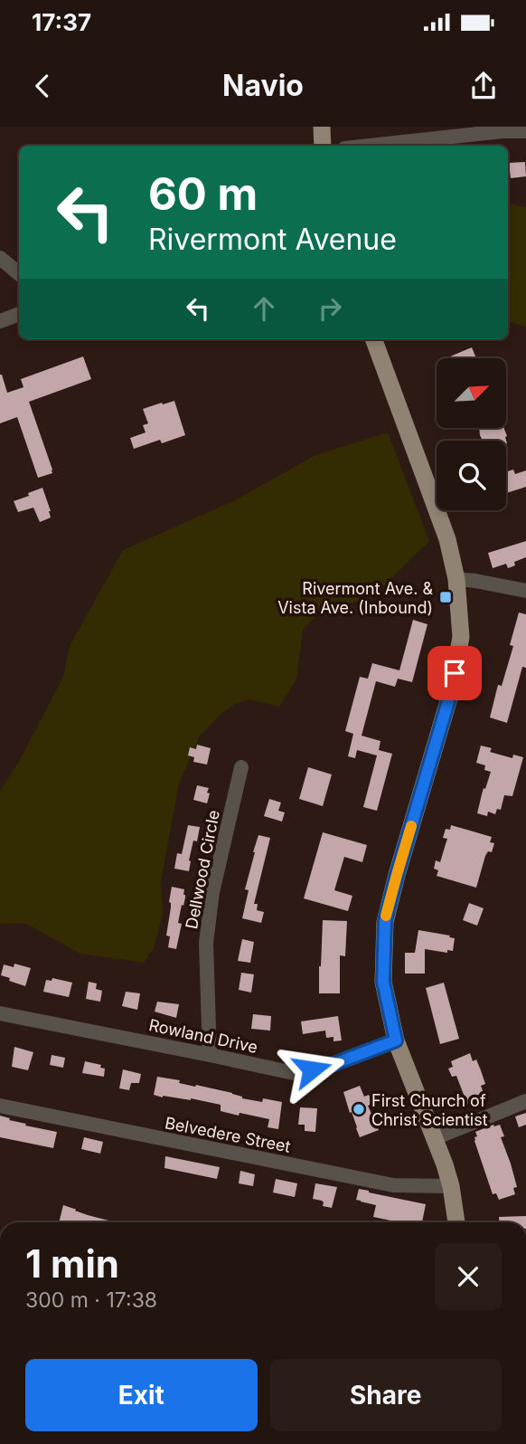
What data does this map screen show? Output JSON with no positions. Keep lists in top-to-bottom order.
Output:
{
  "streets": {
    "street": ["Dellwood Circle", "Rowland Drive", "Belvedere Street"]
  },
  "crossings": [
    ["Dellwood Circle", "Rowland Drive"]
  ],
  "places": {
    "transit": ["Rivermont Ave. & Vista Ave. (Inbound)"],
    "other": ["First Church of Christ Scientist"]
  },
  "north": "top right",
  "page": {
    "status": "17:37",
    "header": "Navio",
    "turn": ["60 m", "Rivermont Avenue"],
    "heading": ["1 min", "300 m · 17:38"],
    "buttons": ["Exit", "Share"]
  }
}
